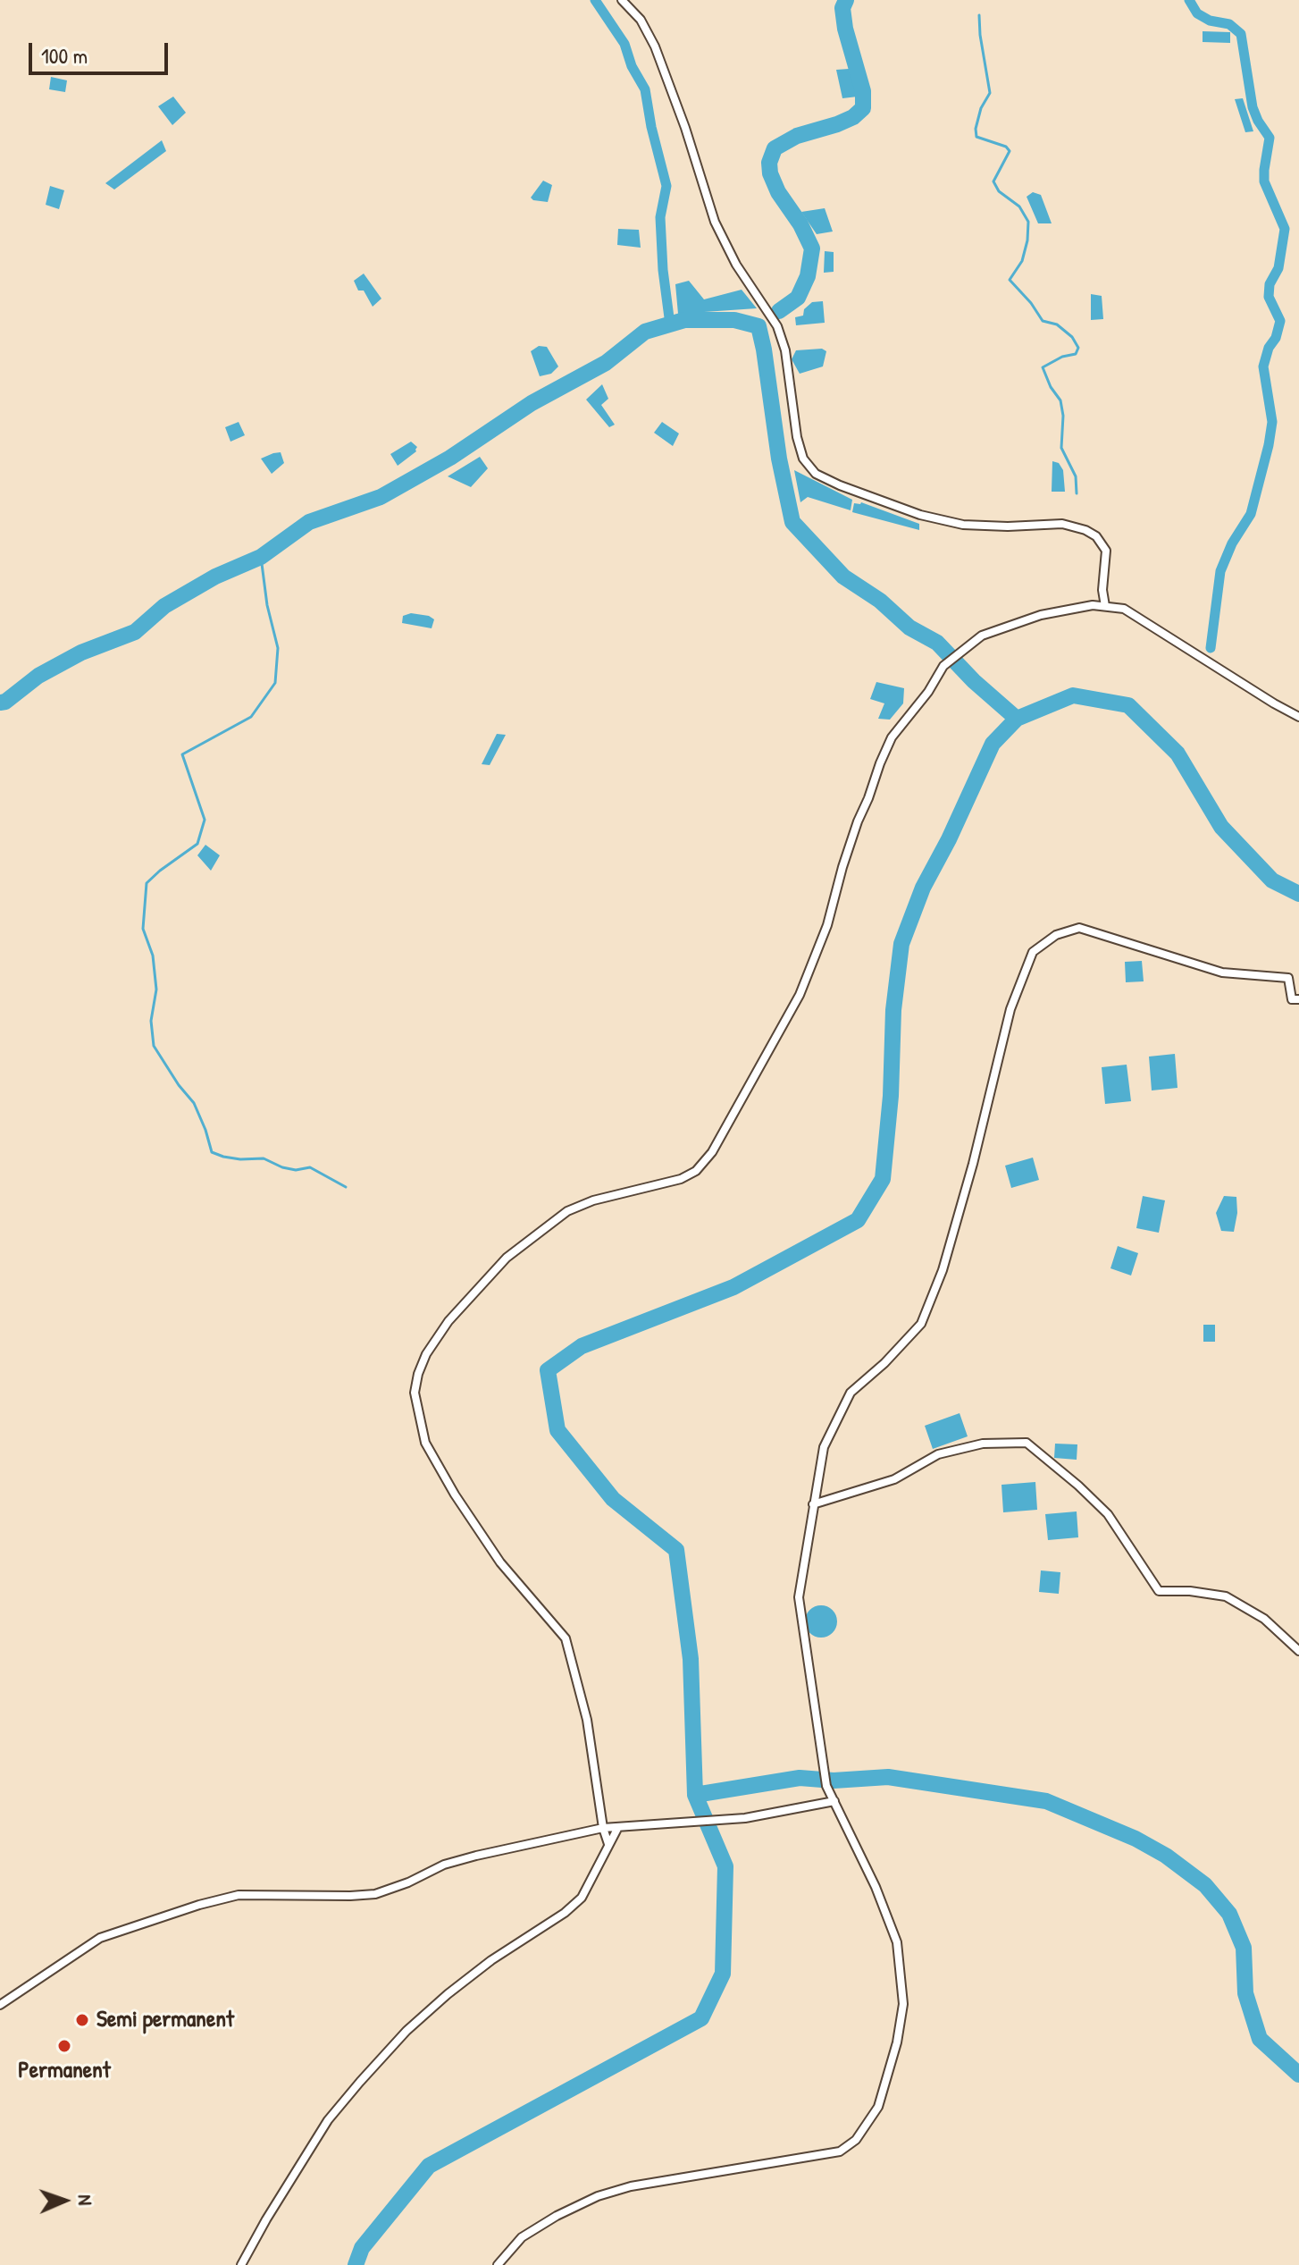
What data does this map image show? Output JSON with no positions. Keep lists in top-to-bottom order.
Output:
{
  "places": ["Semi permanent", "Permanent"],
  "scale_bar": "100 m",
  "north": "right"
}
